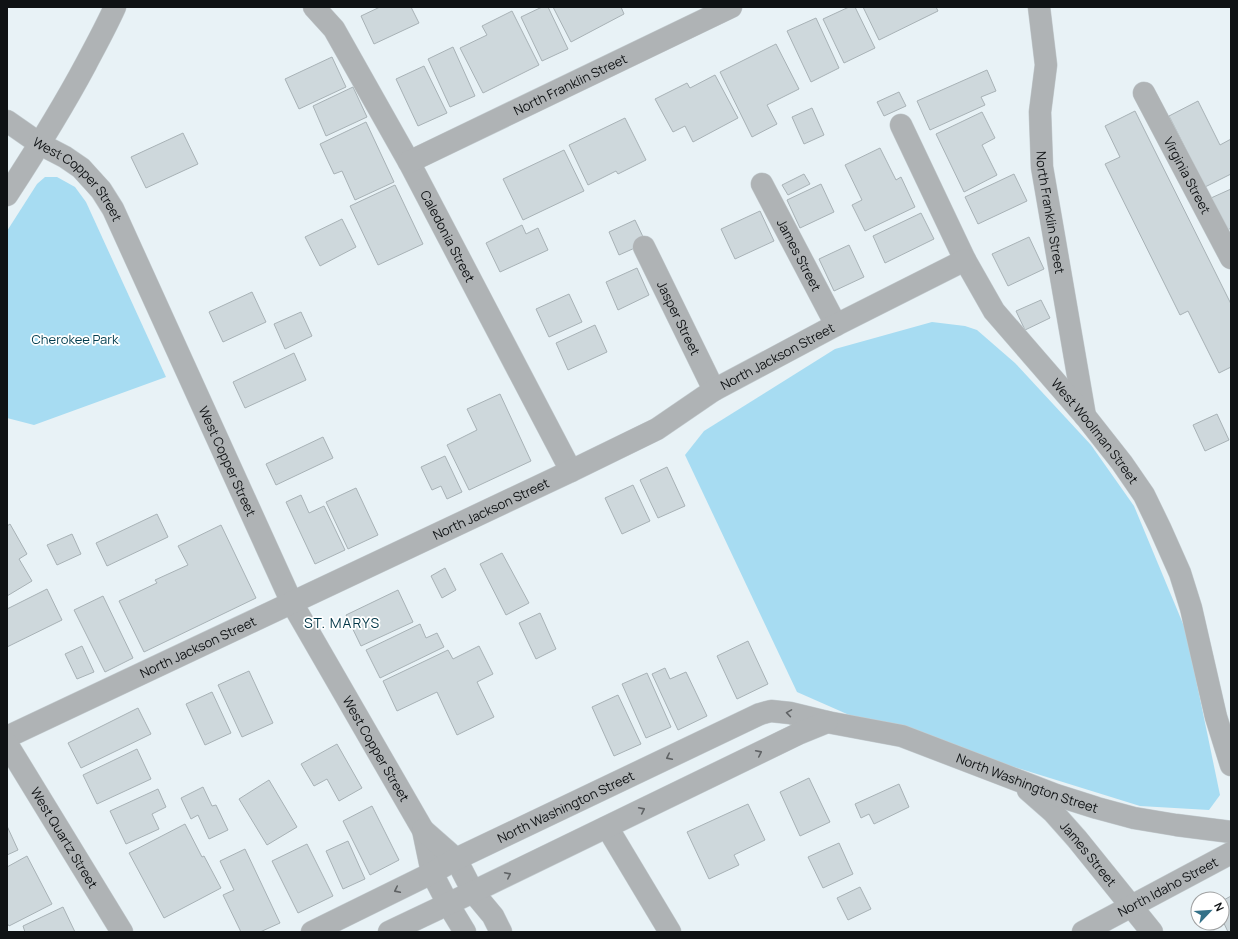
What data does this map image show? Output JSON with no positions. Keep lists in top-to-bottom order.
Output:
{
  "streets": {
    "street": [
      "North Franklin Street",
      "Virginia Street",
      "West Copper Street",
      "Caledonia Street",
      "James Street",
      "Jasper Street",
      "North Jackson Street",
      "West Woolman Street",
      "North Washington Street",
      "West Quartz Street",
      "North Idaho Street"
    ]
  },
  "crossings": [
    ["North Franklin Street", "Caledonia Street"],
    ["North Franklin Street", "West Woolman Street"],
    ["West Copper Street", "North Jackson Street"],
    ["West Copper Street", "North Washington Street"],
    ["Caledonia Street", "North Jackson Street"],
    ["James Street", "North Jackson Street"],
    ["James Street", "North Washington Street"],
    ["James Street", "North Idaho Street"],
    ["Jasper Street", "North Jackson Street"],
    ["North Jackson Street", "West Woolman Street"]
  ],
  "districts": ["ST. MARYS"],
  "parks": ["Cherokee Park"],
  "north": "top right"
}
